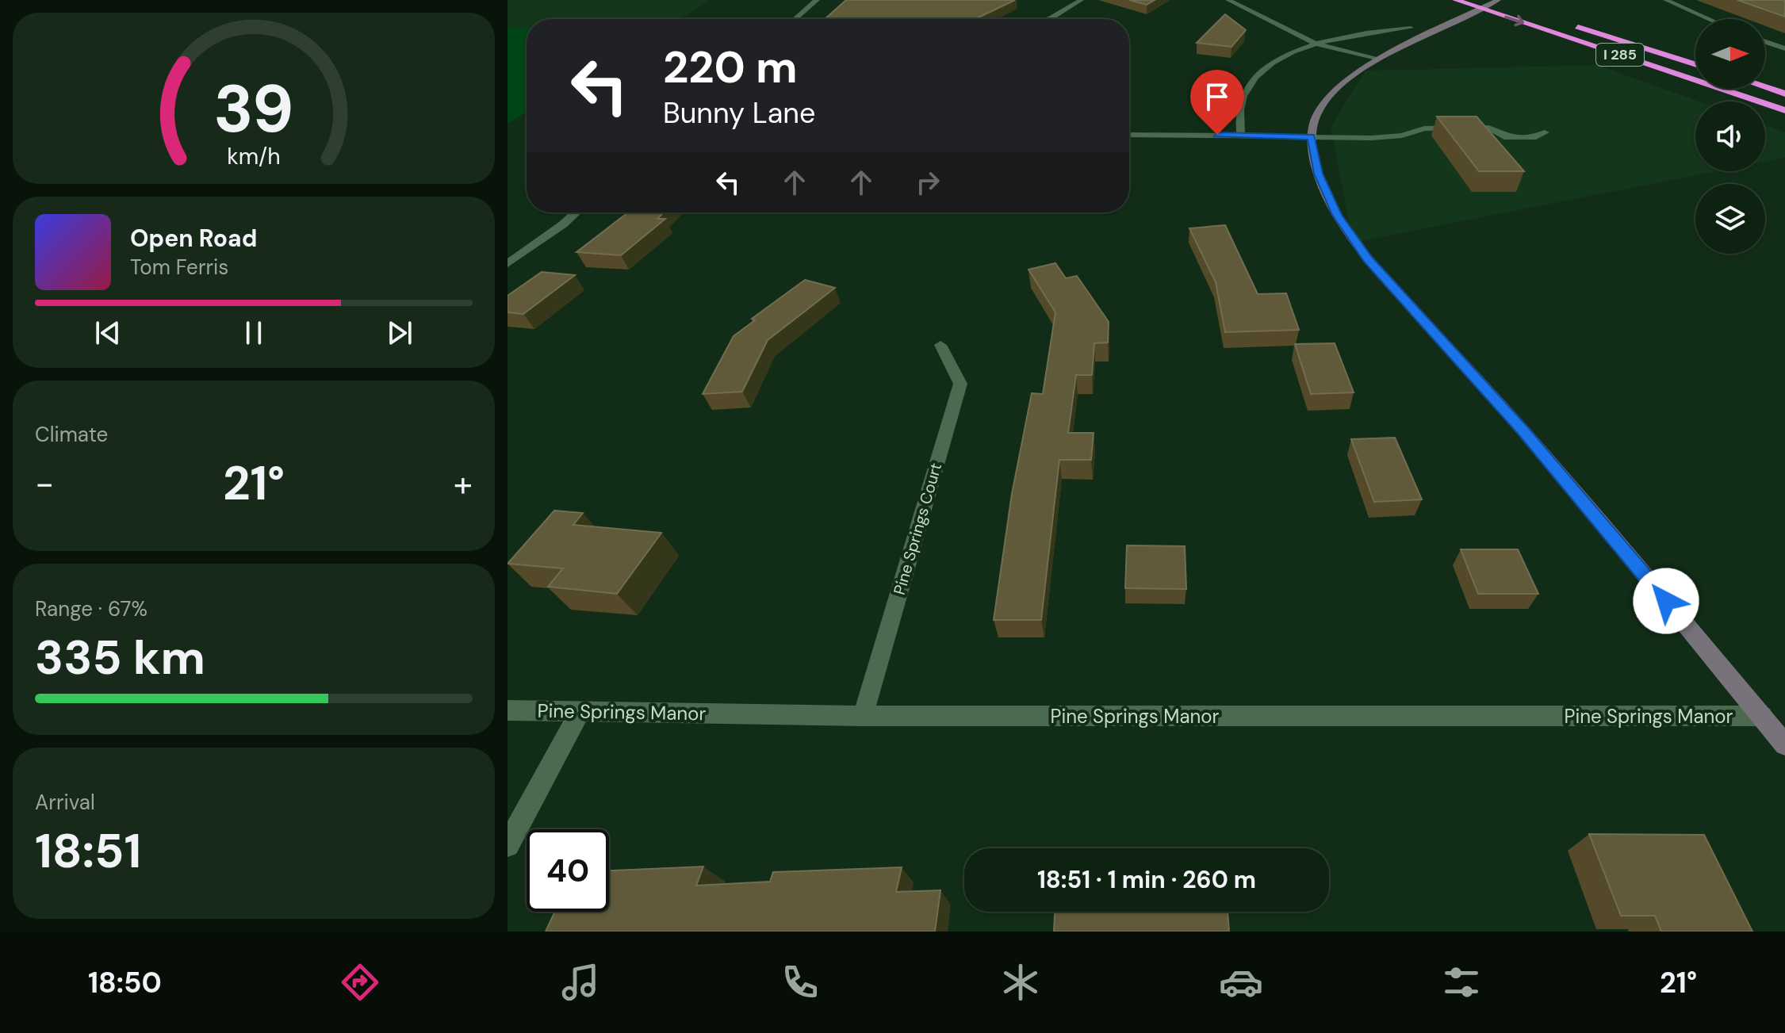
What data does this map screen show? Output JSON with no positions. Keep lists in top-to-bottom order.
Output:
{
  "streets": {
    "highway": ["I 285"],
    "street": ["Pine Springs Court", "Pine Springs Manor"]
  },
  "crossings": [
    ["Pine Springs Court", "Pine Springs Manor"]
  ],
  "north": "right",
  "page": {
    "turn": ["220 m", "Bunny Lane"],
    "song": ["Open Road", "Tom Ferris"],
    "tile": [
      "Climate",
      ["Range · 67%", "335 km"],
      ["Arrival", "18:51"]
    ],
    "heat": ["−", "21°", "+"],
    "limit": "40",
    "trip": "18:51 · 1 min · 260 m",
    "tabs": ["18:50", "21°"],
    "gauge": ["39", "km/h"]
  }
}
